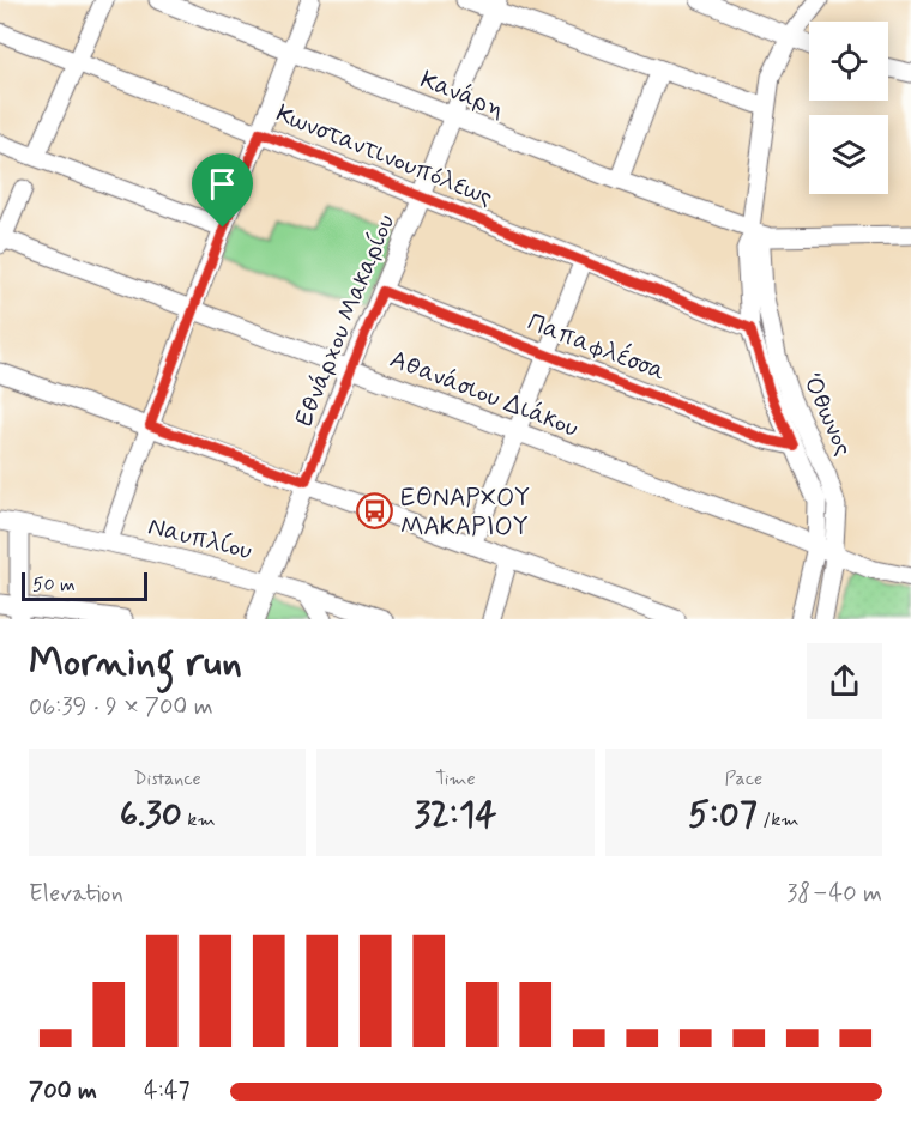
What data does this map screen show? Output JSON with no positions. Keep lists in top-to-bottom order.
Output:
{
  "streets": {
    "street": [
      "Κανάρη",
      "Κωνσταντινουπόλεως",
      "Εθνάρχου Μακαρίου",
      "Παπαφλέσσα",
      "Αθανάσιου Διάκου",
      "Όθωνος",
      "Ναυπλίου"
    ]
  },
  "crossings": [
    ["Κανάρη", "Εθνάρχου Μακαρίου"],
    ["Κανάρη", "Όθωνος"],
    ["Κωνσταντινουπόλεως", "Εθνάρχου Μακαρίου"],
    ["Κωνσταντινουπόλεως", "Όθωνος"],
    ["Εθνάρχου Μακαρίου", "Παπαφλέσσα"],
    ["Εθνάρχου Μακαρίου", "Αθανάσιου Διάκου"],
    ["Εθνάρχου Μακαρίου", "Ναυπλίου"],
    ["Παπαφλέσσα", "Όθωνος"],
    ["Αθανάσιου Διάκου", "Όθωνος"]
  ],
  "places": {
    "bus stop": ["ΕΘΝΑΡΧΟΥ ΜΑΚΑΡΙΟΥ"]
  },
  "scale_bar": "50 m",
  "page": {
    "scale": "50 m",
    "heading": ["Morning run", "06:39 · 9 × 700 m"],
    "stats": [
      ["Distance", "6.30 km"],
      ["Time", "32:14"],
      ["Pace", "5:07 /km"]
    ],
    "chart": ["Elevation", "38–40 m"],
    "list": [
      {
        "name": "700 m",
        "note": "4:47"
      }
    ]
  }
}
